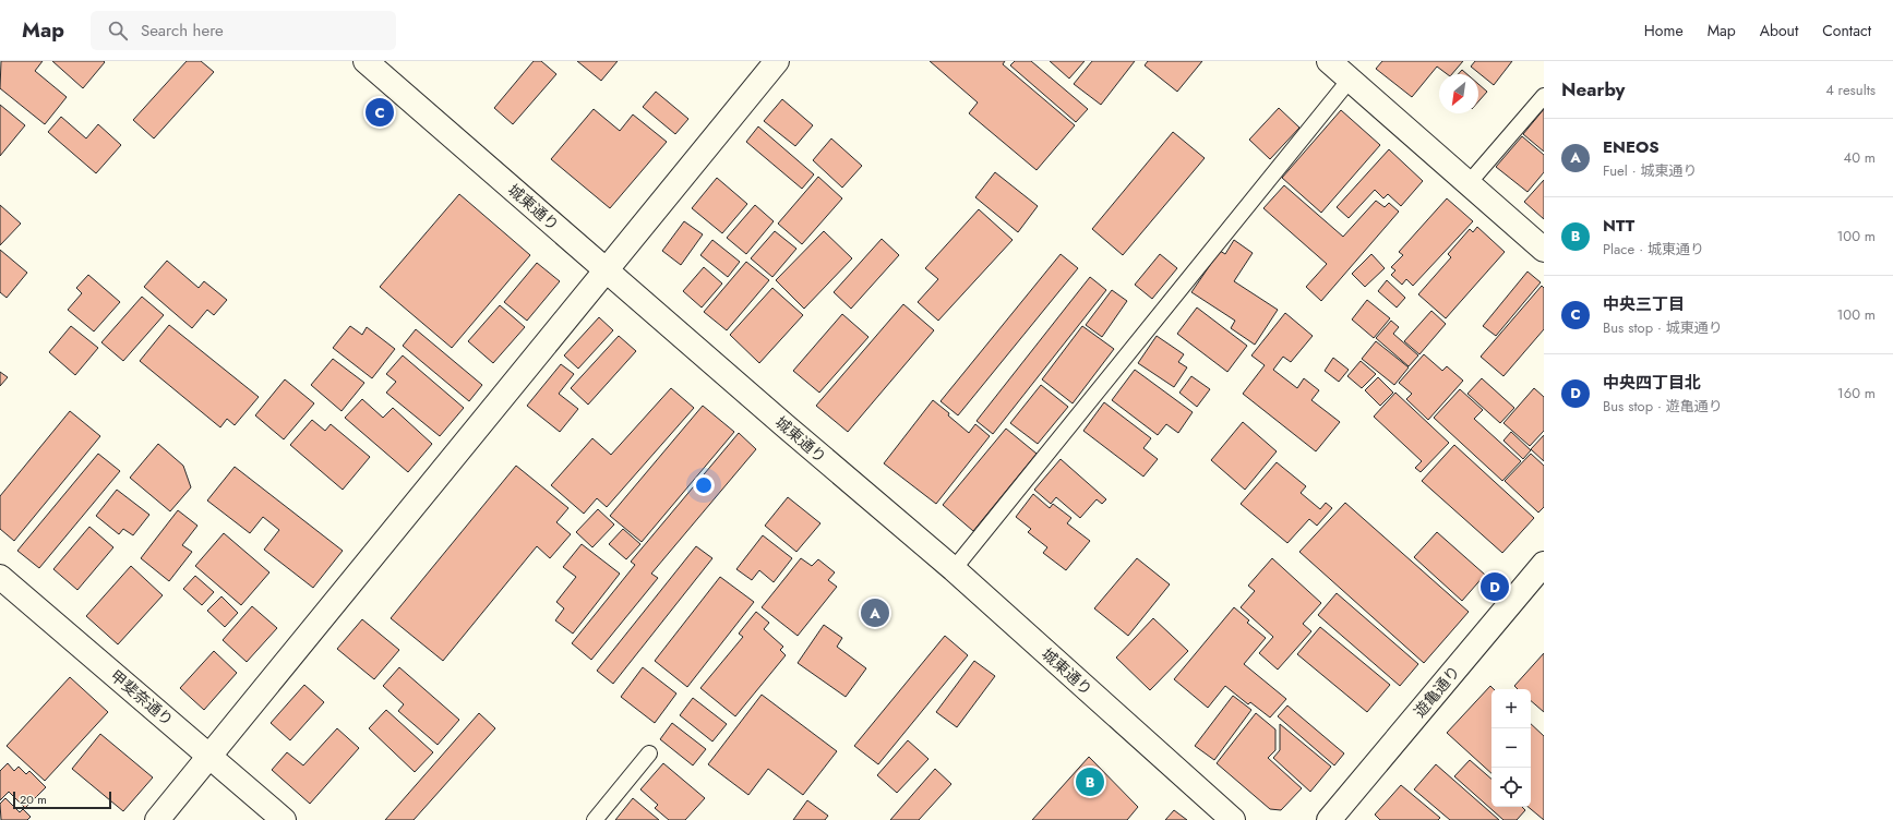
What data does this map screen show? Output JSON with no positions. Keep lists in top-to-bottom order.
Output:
{
  "streets": {
    "main road": ["城東通り", "遊亀通り", "甲斐奈通り"]
  },
  "scale_bar": "20 m",
  "north": "bottom left",
  "page": {
    "header": "Map",
    "search": "Search here",
    "nav": [
      "Home",
      "Map",
      "About",
      "Contact"
    ],
    "heading": ["Nearby", "4 results"],
    "pins": [
      "C",
      "D",
      "A",
      "B"
    ],
    "list": [
      {
        "mark": "A",
        "name": "ENEOS",
        "note": "Fuel · 城東通り",
        "value": "40 m"
      },
      {
        "mark": "B",
        "name": "NTT",
        "note": "Place · 城東通り",
        "value": "100 m"
      },
      {
        "mark": "C",
        "name": "中央三丁目",
        "note": "Bus stop · 城東通り",
        "value": "100 m"
      },
      {
        "mark": "D",
        "name": "中央四丁目北",
        "note": "Bus stop · 遊亀通り",
        "value": "160 m"
      }
    ],
    "map_buttons": ["+", "−"],
    "scale": "20 m"
  }
}
